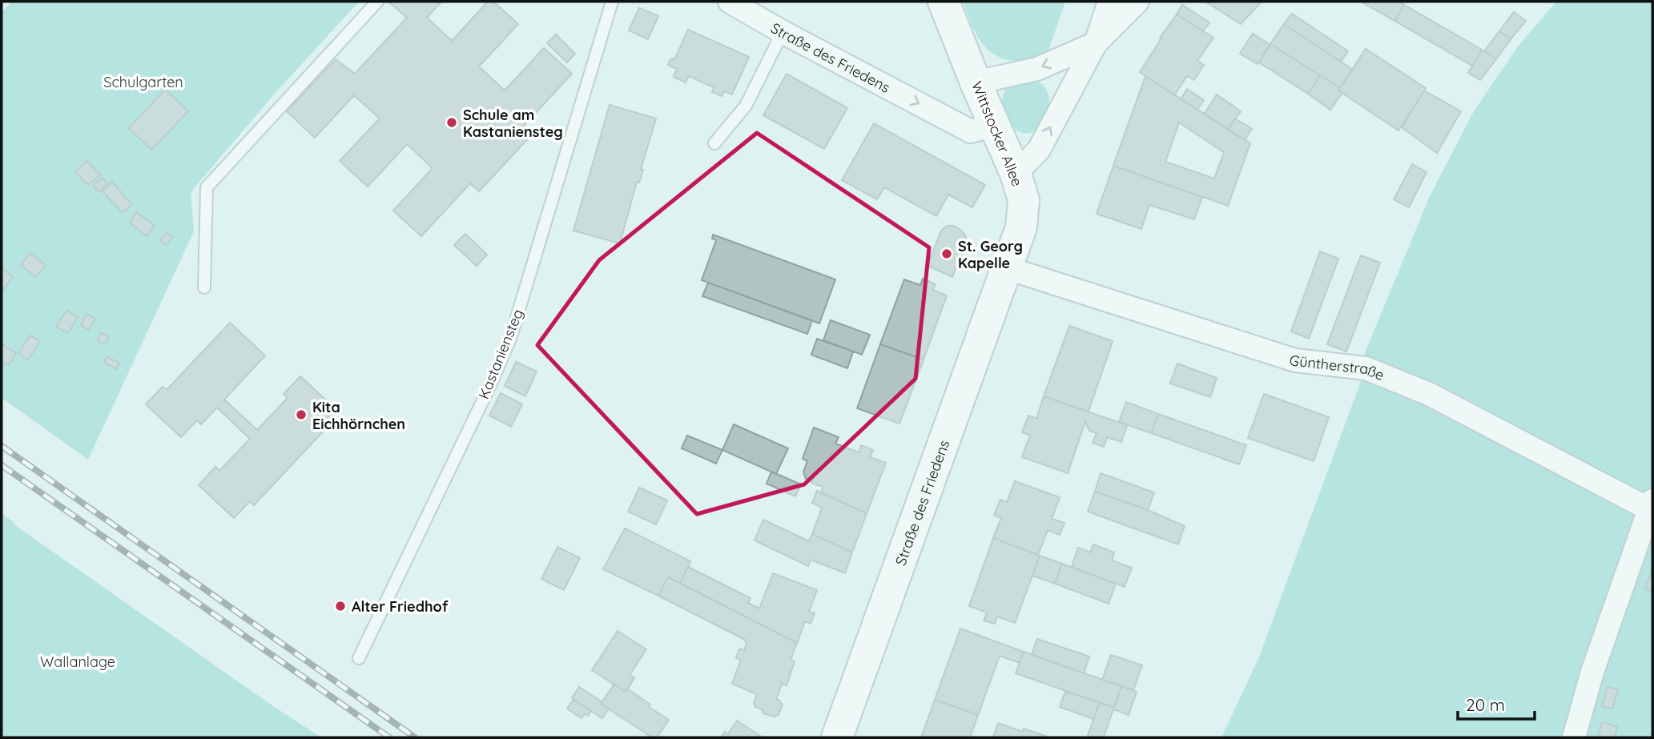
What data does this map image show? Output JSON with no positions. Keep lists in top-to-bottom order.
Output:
{
  "streets": {
    "main road": ["Straße des Friedens", "Wittstocker Allee"],
    "street": ["Güntherstraße"],
    "lane": ["Kastaniensteg"]
  },
  "crossings": [
    ["Straße des Friedens", "Wittstocker Allee"],
    ["Straße des Friedens", "Güntherstraße"],
    ["Wittstocker Allee", "Güntherstraße"]
  ],
  "parks": ["Schulgarten", "Wallanlage"],
  "places": [
    "Schule am Kastaniensteg",
    "St. Georg Kapelle",
    "Kita Eichhörnchen",
    "Alter Friedhof"
  ],
  "scale_bar": "20 m"
}
